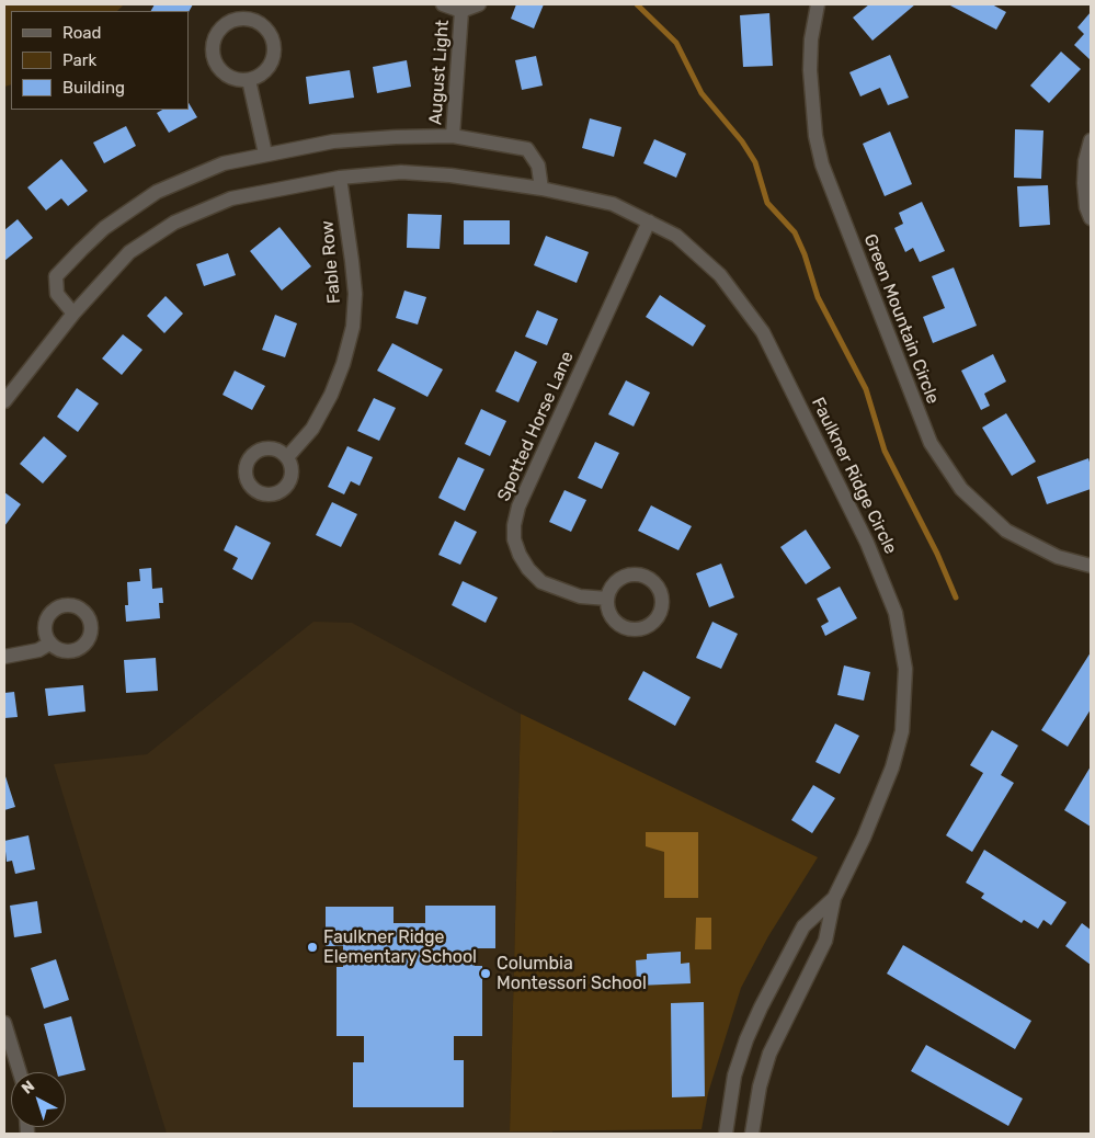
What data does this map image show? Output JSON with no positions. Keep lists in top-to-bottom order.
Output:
{
  "streets": {
    "street": [
      "August Light",
      "Fable Row",
      "Green Mountain Circle",
      "Spotted Horse Lane",
      "Faulkner Ridge Circle"
    ]
  },
  "crossings": [
    ["Fable Row", "Faulkner Ridge Circle"],
    ["Spotted Horse Lane", "Faulkner Ridge Circle"]
  ],
  "places": ["Faulkner Ridge Elementary School", "Columbia Montessori School"],
  "legend": ["Road", "Park", "Building"],
  "north": "top left"
}
